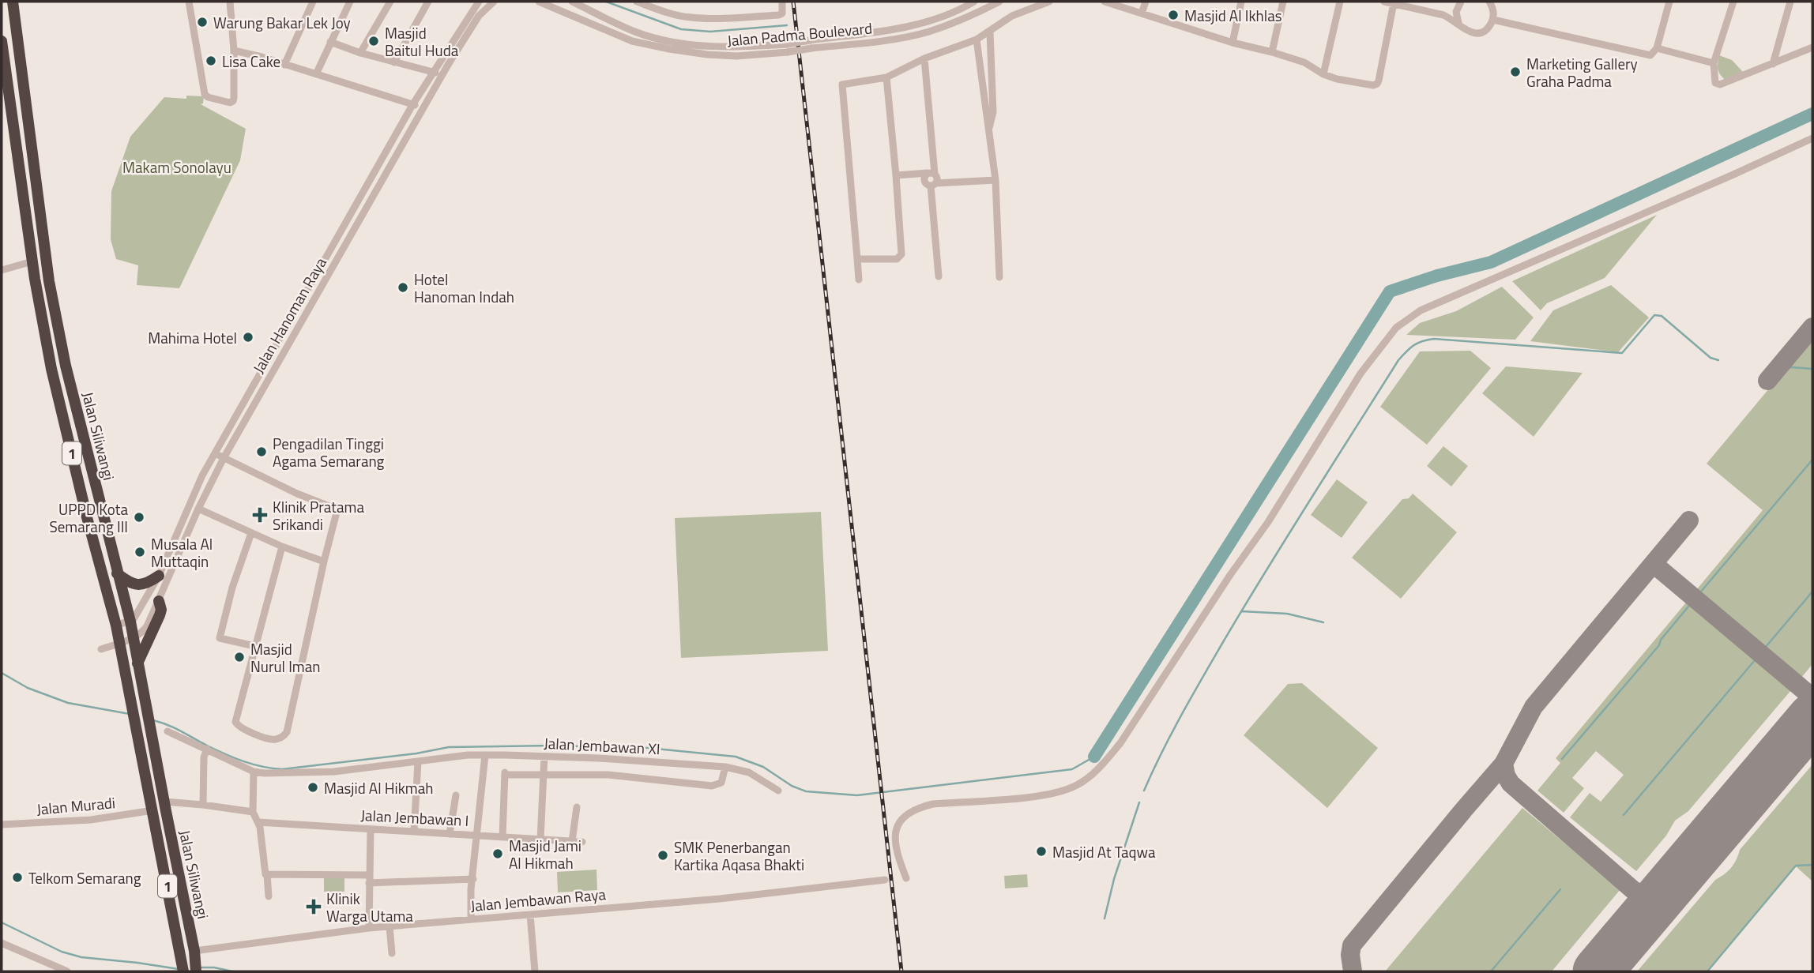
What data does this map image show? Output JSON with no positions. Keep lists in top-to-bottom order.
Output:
{
  "streets": {
    "highway": ["Jalan Siliwangi", "1"],
    "street": [
      "Jalan Padma Boulevard",
      "Jalan Hanoman Raya",
      "Jalan Jembawan XI",
      "Jalan Muradi",
      "Jalan Jembawan I",
      "Jalan Jembawan Raya"
    ]
  },
  "crossings": [
    ["Jalan Hanoman Raya", "Jalan Siliwangi"],
    ["Jalan Siliwangi", "Jalan Muradi"],
    ["Jalan Siliwangi", "Jalan Jembawan Raya"]
  ],
  "parks": ["Makam Sonolayu"],
  "places": {
    "other": [
      "Masjid Al Ikhlas",
      "Warung Bakar Lek Joy",
      "Masjid Baitul Huda",
      "Lisa Cake",
      "Marketing Gallery Graha Padma",
      "Hotel Hanoman Indah",
      "Mahima Hotel",
      "Pengadilan Tinggi Agama Semarang",
      "UPPD Kota Semarang III",
      "Musala Al Muttaqin",
      "Masjid Nurul Iman",
      "Masjid Al Hikmah",
      "Masjid At Taqwa",
      "Masjid Jami Al Hikmah",
      "SMK Penerbangan Kartika Aqasa Bhakti",
      "Telkom Semarang"
    ],
    "health": ["Klinik Pratama Srikandi", "Klinik Warga Utama"]
  }
}
